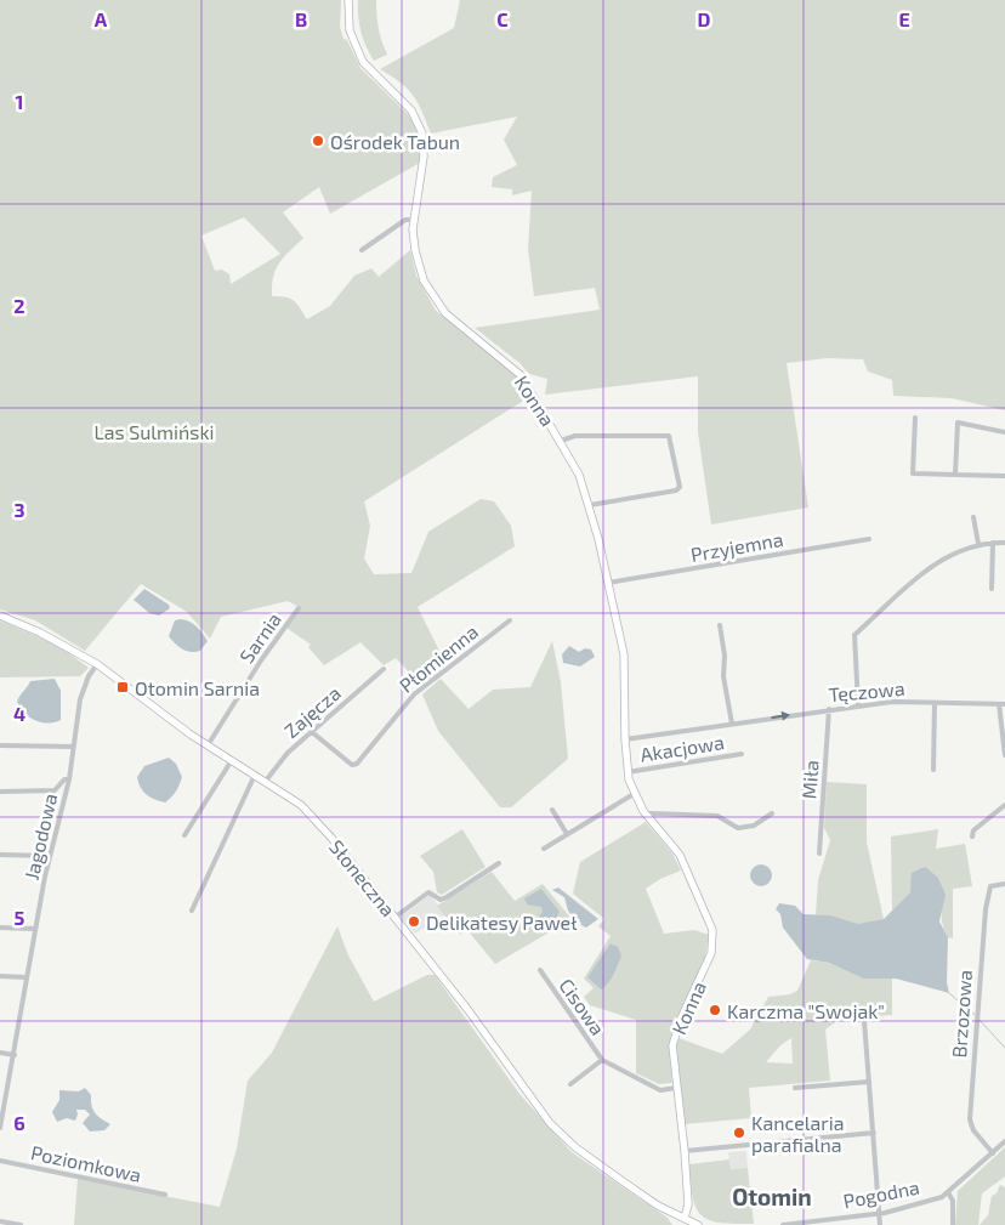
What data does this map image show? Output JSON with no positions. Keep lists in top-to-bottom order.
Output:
{
  "streets": {
    "street": [
      "Konna",
      "Przyjemna",
      "Sarnia",
      "Płomienna",
      "Tęczowa",
      "Zajęcza",
      "Akacjowa",
      "Miła",
      "Jagodowa",
      "Słoneczna",
      "Cisowa",
      "Brzozowa",
      "Poziomkowa",
      "Pogodna"
    ]
  },
  "crossings": [
    ["Konna", "Przyjemna"],
    ["Konna", "Tęczowa"],
    ["Konna", "Akacjowa"],
    ["Konna", "Słoneczna"],
    ["Konna", "Cisowa"],
    ["Sarnia", "Słoneczna"],
    ["Płomienna", "Zajęcza"],
    ["Tęczowa", "Miła"],
    ["Zajęcza", "Słoneczna"],
    ["Jagodowa", "Słoneczna"]
  ],
  "districts": ["Otomin"],
  "parks": ["Las Sulmiński"],
  "places": {
    "other": [
      "Ośrodek Tabun",
      "Delikatesy Paweł",
      "Karczma \"Swojak\"",
      "Kancelaria parafialna"
    ],
    "transit": ["Otomin Sarnia"]
  },
  "grid": {
    "columns": [
      "A",
      "B",
      "C",
      "D",
      "E"
    ],
    "rows": [
      "1",
      "2",
      "3",
      "4",
      "5",
      "6"
    ]
  }
}
